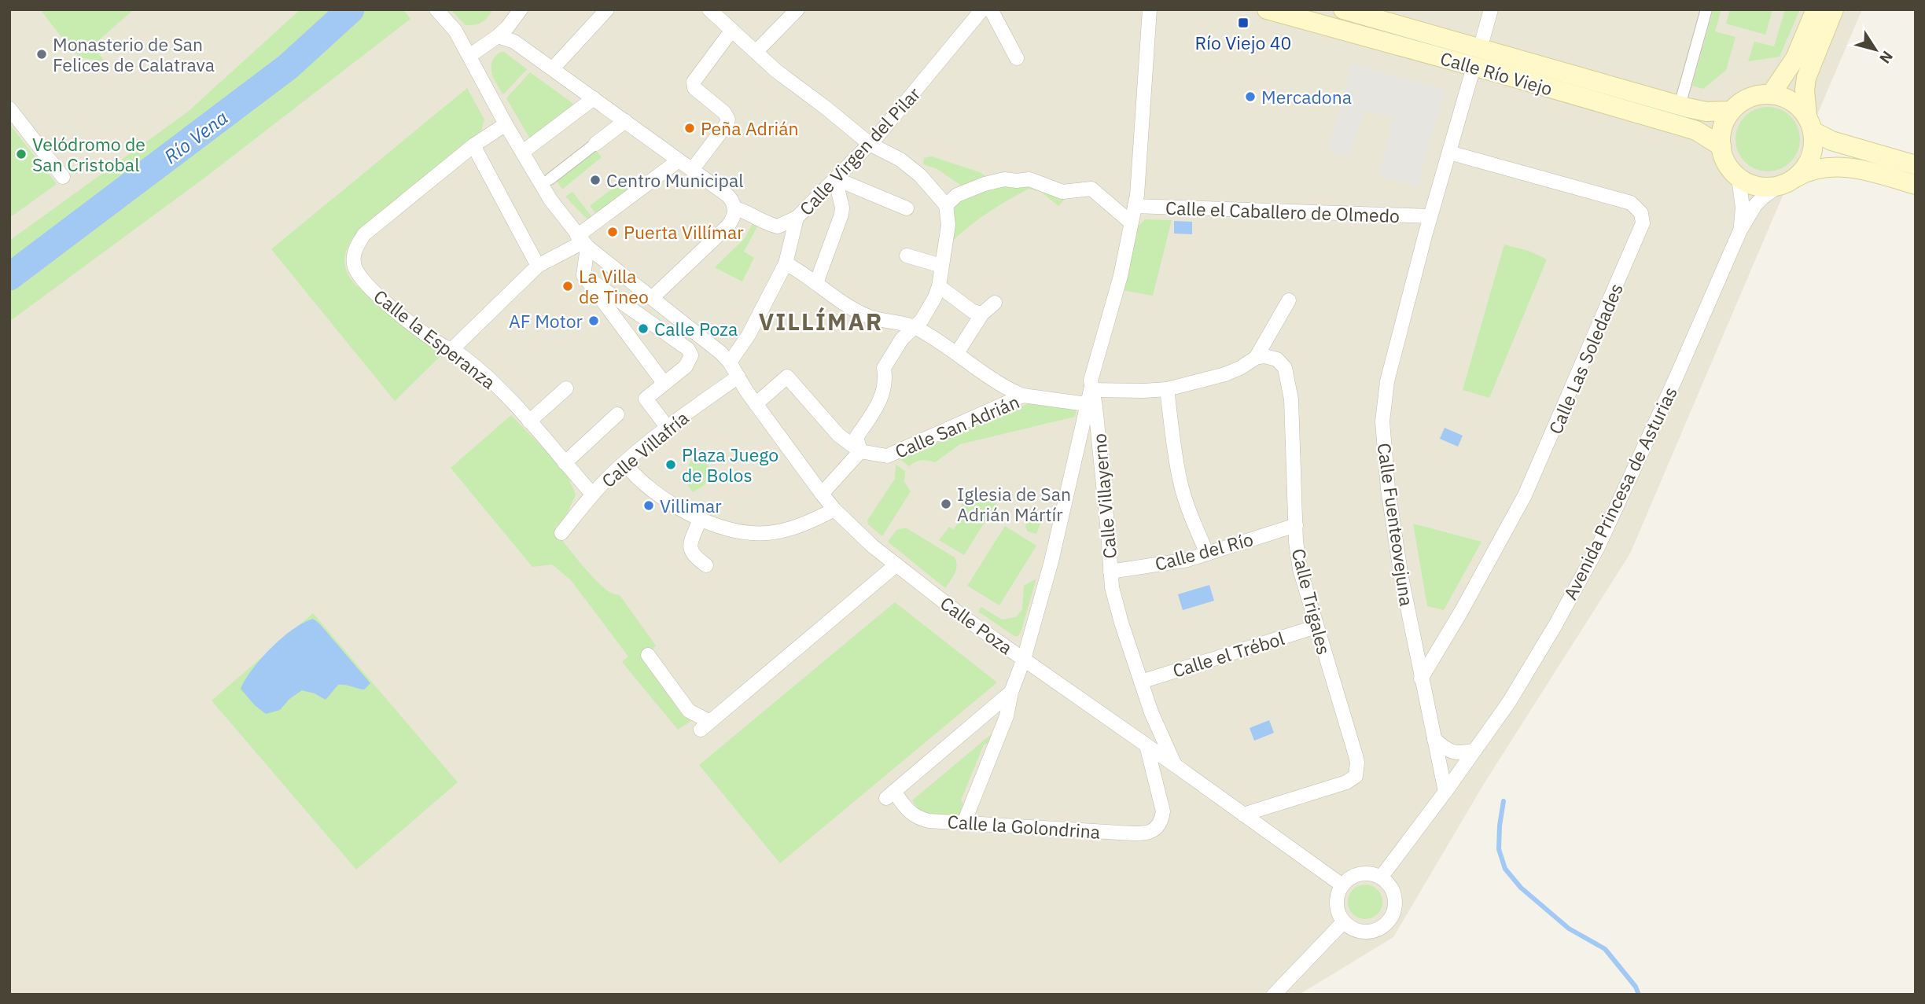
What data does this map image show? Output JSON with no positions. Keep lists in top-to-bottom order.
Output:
{
  "streets": {
    "main road": ["Calle Río Viejo"],
    "street": [
      "Calle Virgen del Pilar",
      "Calle el Caballero de Olmedo",
      "Calle la Esperanza",
      "Calle Las Soledades",
      "Calle San Adrián",
      "Calle Villafría",
      "Avenida Princesa de Asturias",
      "Calle Villayerno",
      "Calle Fuenteovejuna",
      "Calle del Río",
      "Calle Trigales",
      "Calle Poza",
      "Calle el Trébol",
      "Calle la Golondrina"
    ]
  },
  "crossings": [
    ["Calle Río Viejo", "Avenida Princesa de Asturias"],
    ["Calle Río Viejo", "Calle Fuenteovejuna"],
    ["Calle Virgen del Pilar", "Calle Poza"],
    ["Calle el Caballero de Olmedo", "Calle Villayerno"],
    ["Calle el Caballero de Olmedo", "Calle Fuenteovejuna"],
    ["Calle la Esperanza", "Calle Villafría"],
    ["Calle Las Soledades", "Calle Fuenteovejuna"],
    ["Calle San Adrián", "Calle Villayerno"],
    ["Calle San Adrián", "Calle Trigales"],
    ["Calle Villafría", "Calle Poza"],
    ["Avenida Princesa de Asturias", "Calle Fuenteovejuna"],
    ["Avenida Princesa de Asturias", "Calle Poza"],
    ["Calle Villayerno", "Calle del Río"],
    ["Calle Villayerno", "Calle Poza"],
    ["Calle Villayerno", "Calle el Trébol"],
    ["Calle del Río", "Calle Trigales"],
    ["Calle Trigales", "Calle Poza"],
    ["Calle Trigales", "Calle el Trébol"],
    ["Calle Poza", "Calle la Golondrina"]
  ],
  "districts": ["VILLÍMAR"],
  "water": ["Río Vena"],
  "places": {
    "transit": ["Río Viejo 40"],
    "other": [
      "Monasterio de San Felices de Calatrava",
      "Mercadona",
      "Peña Adrián",
      "Velódromo de San Cristobal",
      "Centro Municipal",
      "Puerta Villímar",
      "La Villa de Tineo",
      "AF Motor",
      "Calle Poza",
      "Plaza Juego de Bolos",
      "Iglesia de San Adrián Mártír",
      "Villimar"
    ]
  },
  "north": "bottom right"
}
